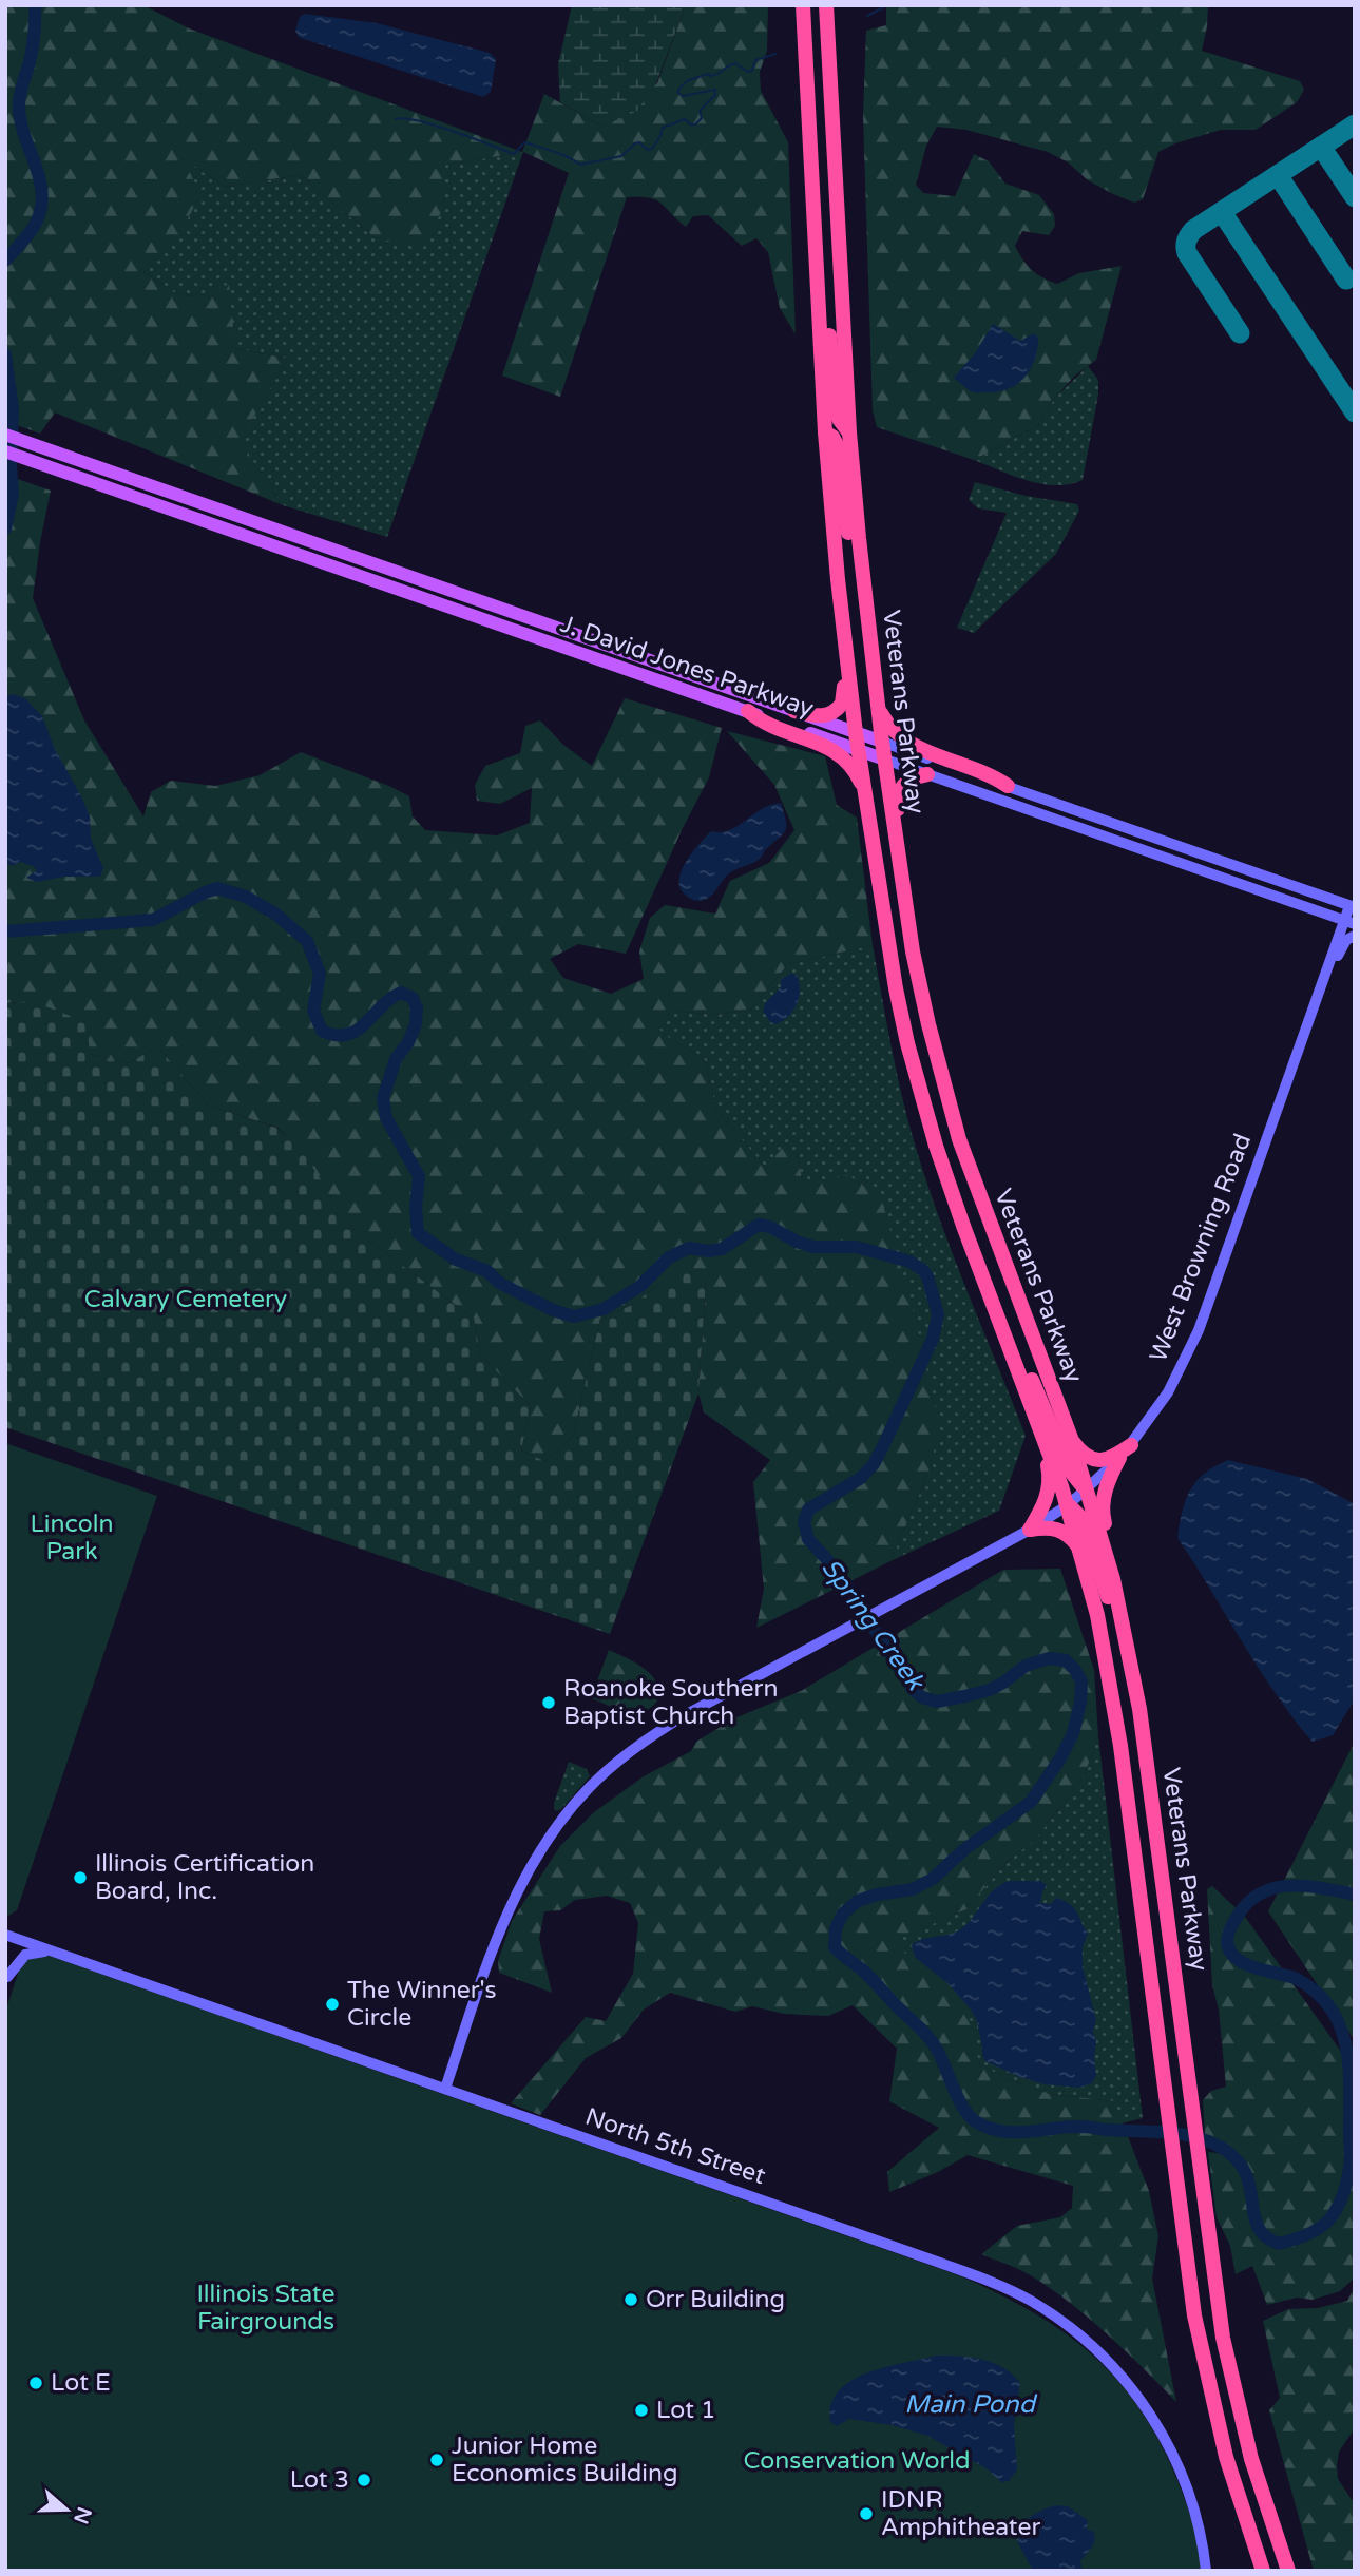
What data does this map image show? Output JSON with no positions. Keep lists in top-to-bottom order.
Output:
{
  "streets": {
    "highway": ["Veterans Parkway"],
    "main road": ["J. David Jones Parkway", "West Browning Road", "North 5th Street"]
  },
  "crossings": [
    ["J. David Jones Parkway", "Veterans Parkway"],
    ["J. David Jones Parkway", "West Browning Road"],
    ["Veterans Parkway", "West Browning Road"],
    ["West Browning Road", "North 5th Street"]
  ],
  "water": ["Spring Creek", "Main Pond"],
  "parks": [
    "Calvary Cemetery",
    "Lincoln Park",
    "Illinois State Fairgrounds",
    "Conservation World"
  ],
  "places": [
    "Roanoke Southern Baptist Church",
    "Illinois Certification Board, Inc.",
    "The Winner's Circle",
    "Orr Building",
    "Lot E",
    "Lot 1",
    "Junior Home Economics Building",
    "Lot 3",
    "IDNR Amphitheater"
  ],
  "north": "right"
}
